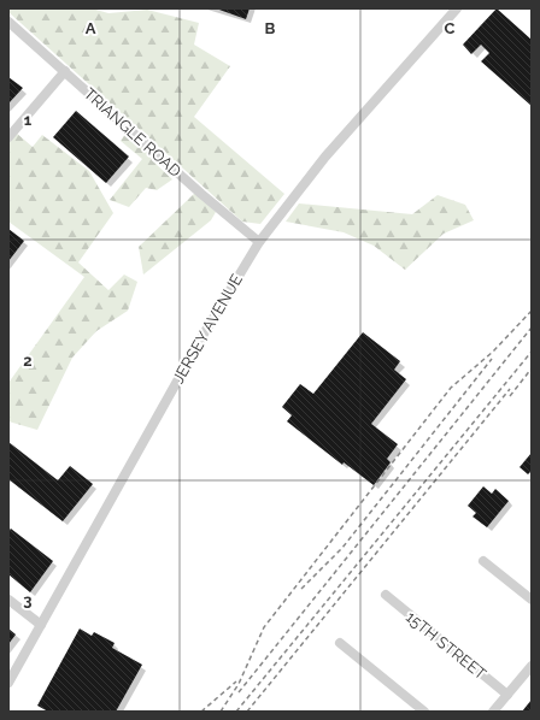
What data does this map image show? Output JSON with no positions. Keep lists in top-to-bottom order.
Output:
{
  "streets": {
    "street": ["TRIANGLE ROAD", "JERSEY AVENUE", "15TH STREET"]
  },
  "crossings": [
    ["TRIANGLE ROAD", "JERSEY AVENUE"]
  ],
  "grid": {
    "columns": ["A", "B", "C"],
    "rows": ["1", "2", "3"]
  }
}
